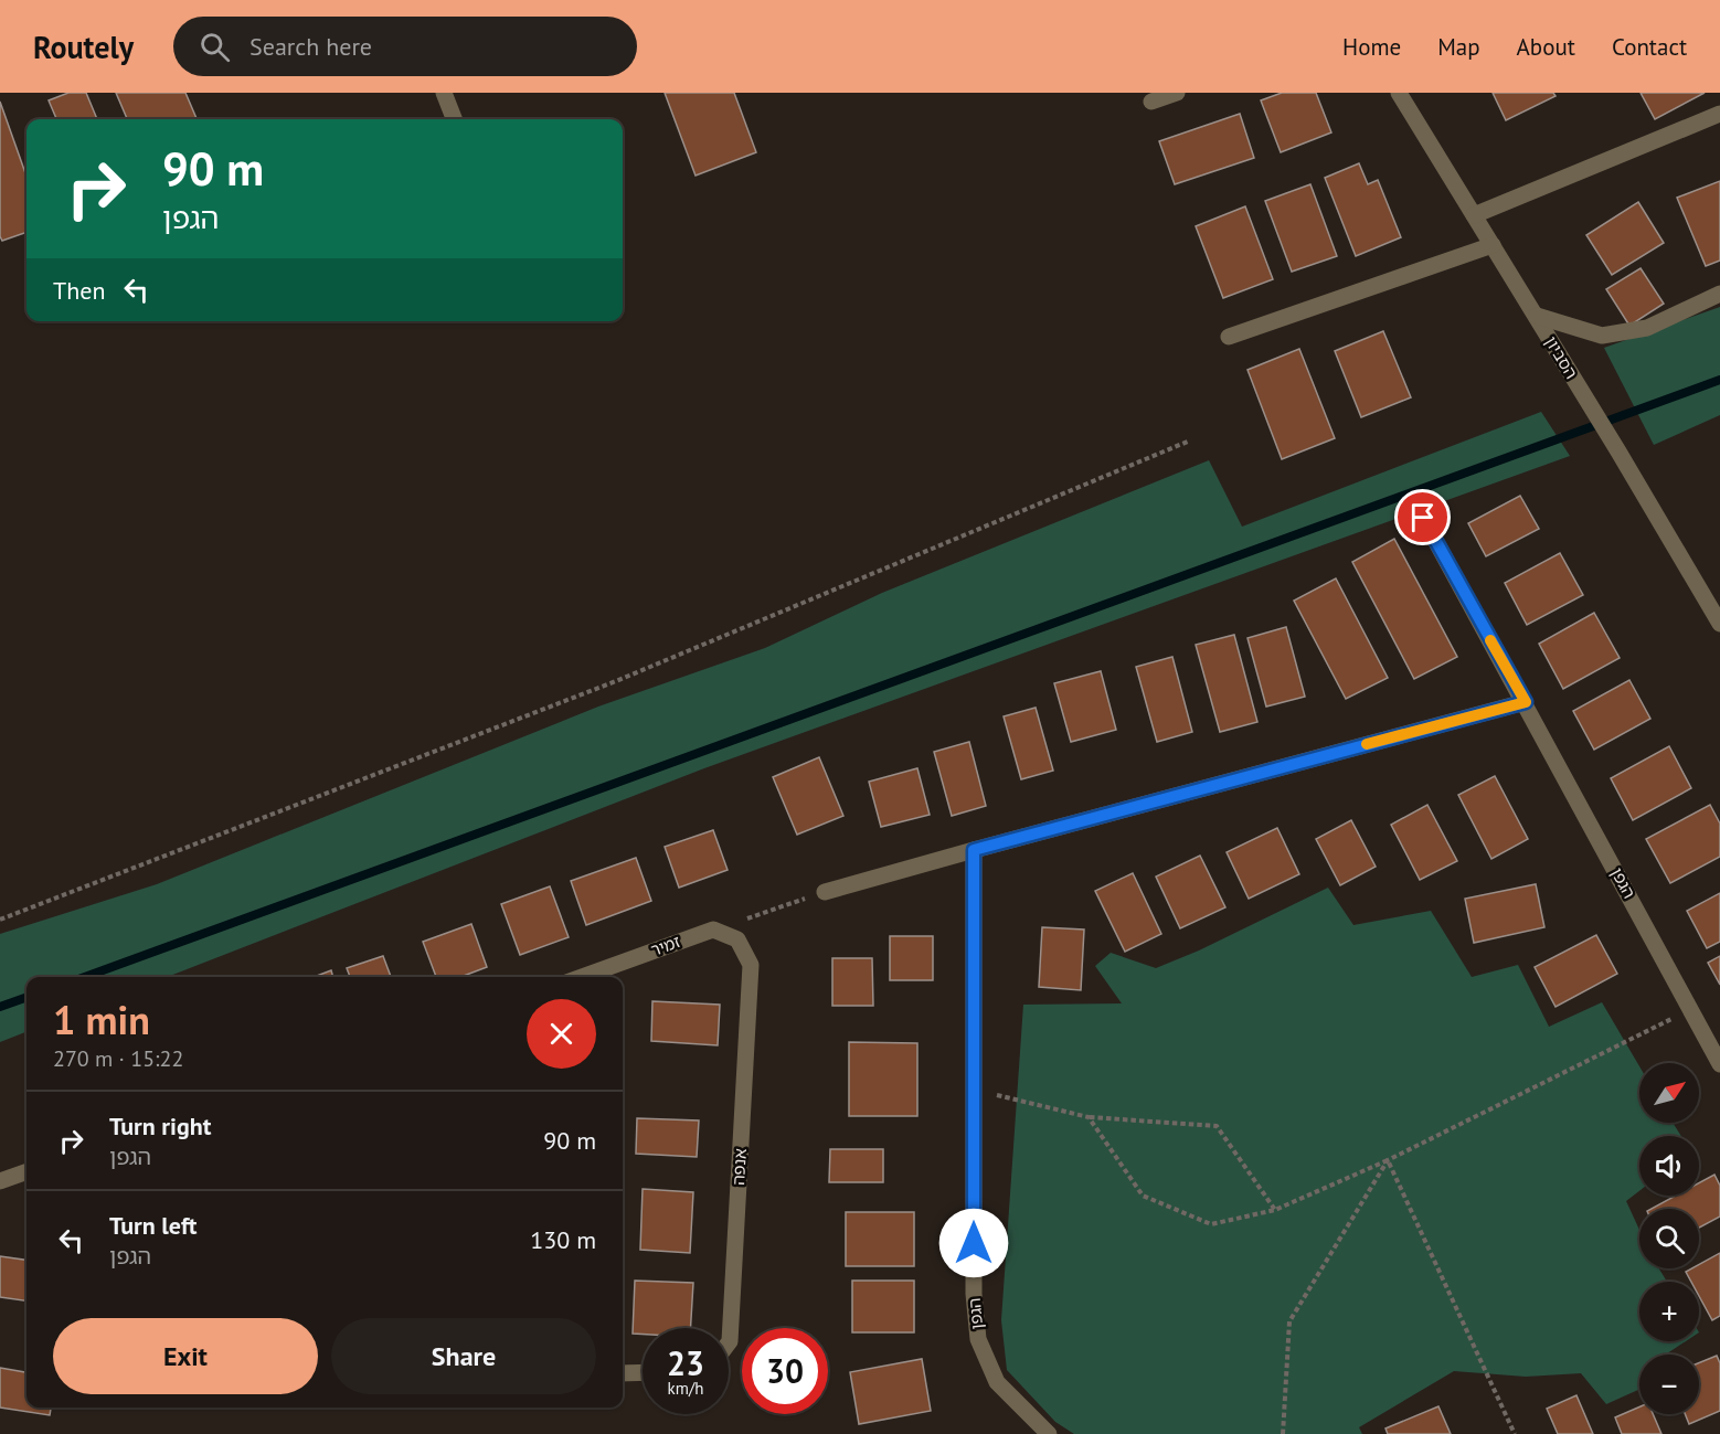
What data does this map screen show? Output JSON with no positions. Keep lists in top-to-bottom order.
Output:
{
  "streets": {
    "street": [
      "הסביון",
      "הגפן",
      "זמיר",
      "אנפה"
    ]
  },
  "crossings": [
    ["זמיר", "אנפה"]
  ],
  "north": "top right",
  "page": {
    "header": "Routely",
    "search": "Search here",
    "nav": [
      "Home",
      "Map",
      "About",
      "Contact"
    ],
    "turn": ["90 m", "הגפן"],
    "then": "Then",
    "heading": ["1 min", "270 m · 15:22"],
    "map_buttons": ["+", "−"],
    "list": [
      {
        "name": "Turn right",
        "note": "הגפן",
        "value": "90 m"
      },
      {
        "name": "Turn left",
        "note": "הגפן",
        "value": "130 m"
      }
    ],
    "buttons": ["Exit", "Share"],
    "speed": "23 km/h",
    "limit": "30"
  }
}
